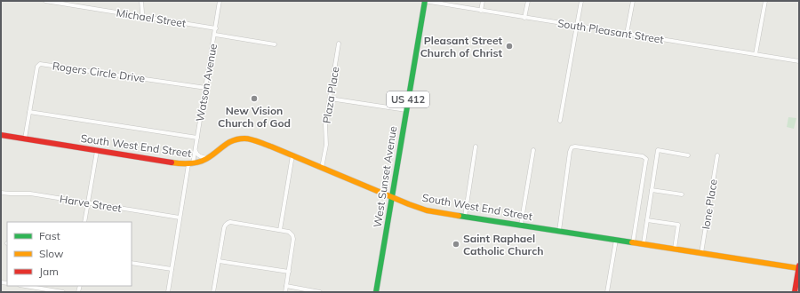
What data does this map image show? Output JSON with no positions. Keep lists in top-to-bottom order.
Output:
{
  "streets": {
    "main road": ["US 412", "South West End Street", "West Sunset Avenue"],
    "street": [
      "Michael Street",
      "South Pleasant Street",
      "Rogers Circle Drive",
      "Watson Avenue",
      "Plaza Place",
      "Harve Street",
      "Ione Place"
    ]
  },
  "crossings": [
    ["Michael Street", "Watson Avenue"],
    ["South Pleasant Street", "West Sunset Avenue"],
    ["Rogers Circle Drive", "Watson Avenue"],
    ["Rogers Circle Drive", "South West End Street"],
    ["Watson Avenue", "South West End Street"],
    ["Watson Avenue", "Harve Street"],
    ["Plaza Place", "South West End Street"],
    ["South West End Street", "West Sunset Avenue"],
    ["South West End Street", "Ione Place"]
  ],
  "places": ["Pleasant Street Church of Christ", "New Vision Church of God", "Saint Raphael Catholic Church"],
  "legend": ["Fast", "Slow", "Jam"]
}
